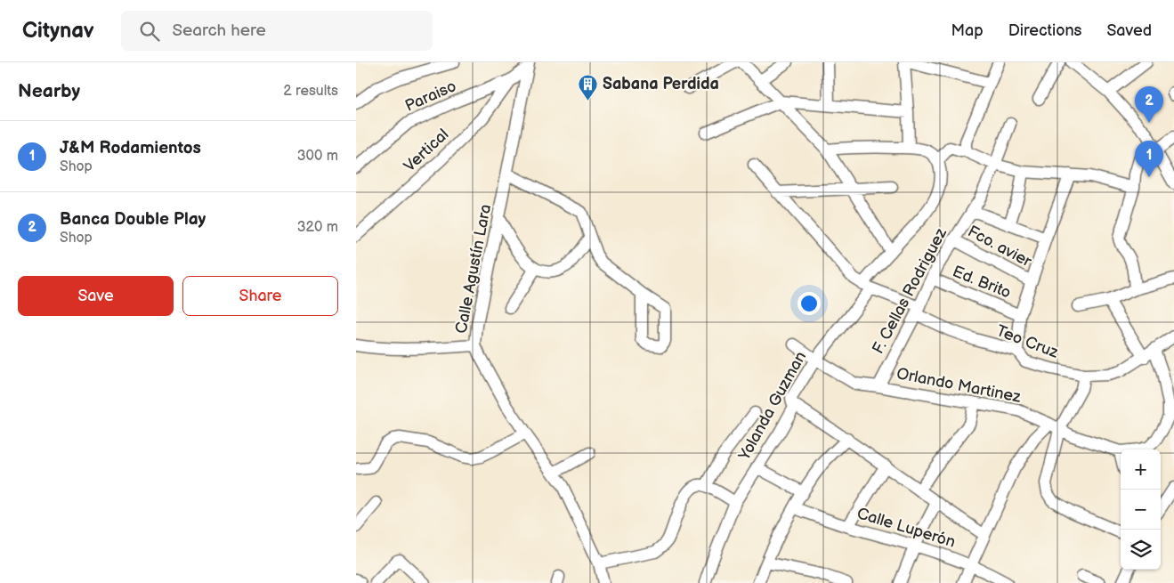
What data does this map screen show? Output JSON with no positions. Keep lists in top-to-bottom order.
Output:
{
  "streets": {
    "street": [
      "Paraiso",
      "Vertical",
      "Fco. avier",
      "Calle Agustín Lara",
      "Ed. Brito",
      "F. Cellas Rodriguez",
      "Teo Cruz",
      "Orlando Martinez",
      "Yolanda Guzman",
      "Calle Luperón"
    ]
  },
  "crossings": [
    ["Paraiso", "Vertical"],
    ["Paraiso", "Calle Agustín Lara"],
    ["Fco. avier", "F. Cellas Rodriguez"],
    ["Ed. Brito", "F. Cellas Rodriguez"],
    ["F. Cellas Rodriguez", "Teo Cruz"],
    ["F. Cellas Rodriguez", "Orlando Martinez"],
    ["Teo Cruz", "Orlando Martinez"],
    ["Teo Cruz", "Yolanda Guzman"],
    ["Orlando Martinez", "Yolanda Guzman"]
  ],
  "places": {
    "building": ["Sabana Perdida"]
  },
  "page": {
    "header": "Citynav",
    "search": "Search here",
    "nav": ["Map", "Directions", "Saved"],
    "heading": ["Nearby", "2 results"],
    "pins": ["2", "1"],
    "list": [
      {
        "mark": "1",
        "name": "J&M Rodamientos",
        "note": "Shop",
        "value": "300 m"
      },
      {
        "mark": "2",
        "name": "Banca Double Play",
        "note": "Shop",
        "value": "320 m"
      }
    ],
    "buttons": ["Save", "Share"],
    "map_buttons": ["+", "−"]
  }
}
